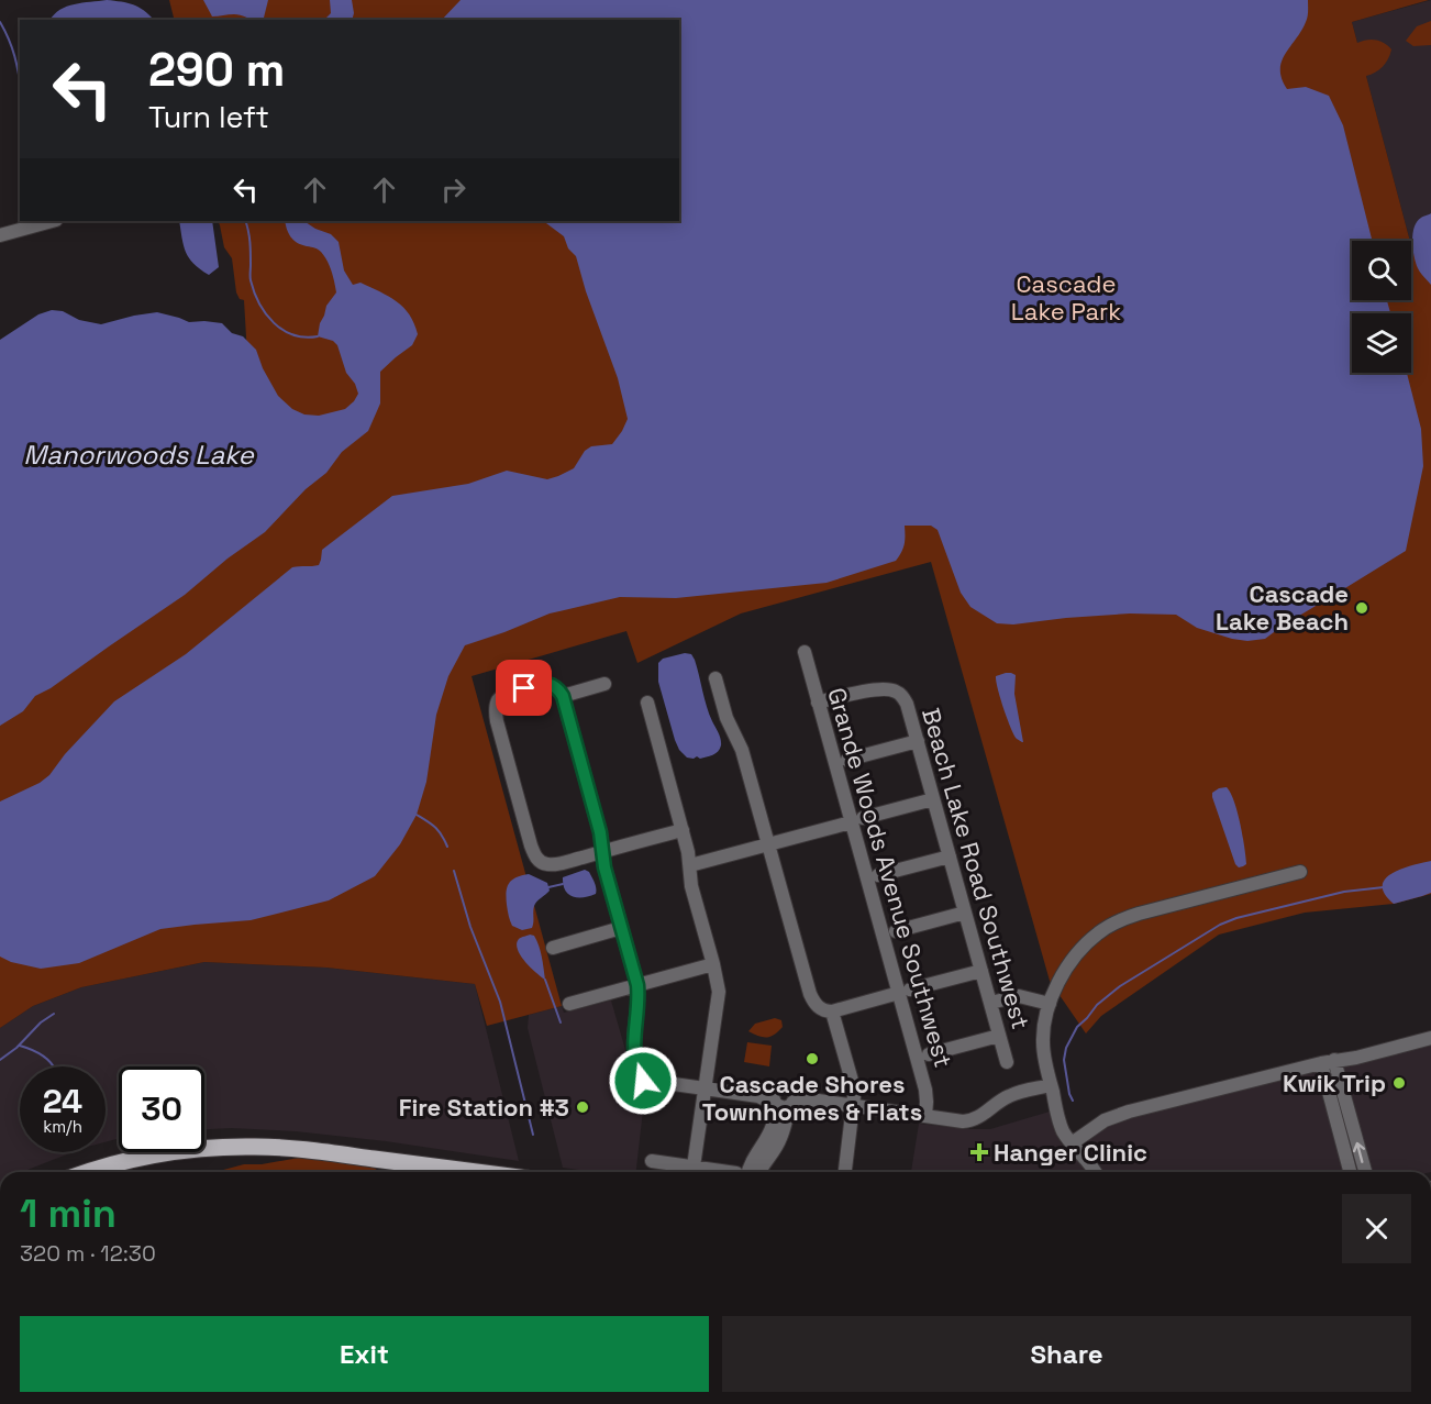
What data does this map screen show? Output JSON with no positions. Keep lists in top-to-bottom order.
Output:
{
  "streets": {
    "street": ["Beach Lake Road Southwest", "Grande Woods Avenue Southwest"]
  },
  "crossings": [
    ["Beach Lake Road Southwest", "Grande Woods Avenue Southwest"]
  ],
  "water": ["Manorwoods Lake"],
  "parks": ["Cascade Lake Park"],
  "places": {
    "other": [
      "Cascade Lake Beach",
      "Cascade Shores Townhomes & Flats",
      "Kwik Trip",
      "Fire Station #3"
    ],
    "health": ["Hanger Clinic"]
  },
  "page": {
    "turn": ["290 m", "Turn left"],
    "speed": "24 km/h",
    "limit": "30",
    "heading": ["1 min", "320 m · 12:30"],
    "buttons": ["Exit", "Share"]
  }
}
